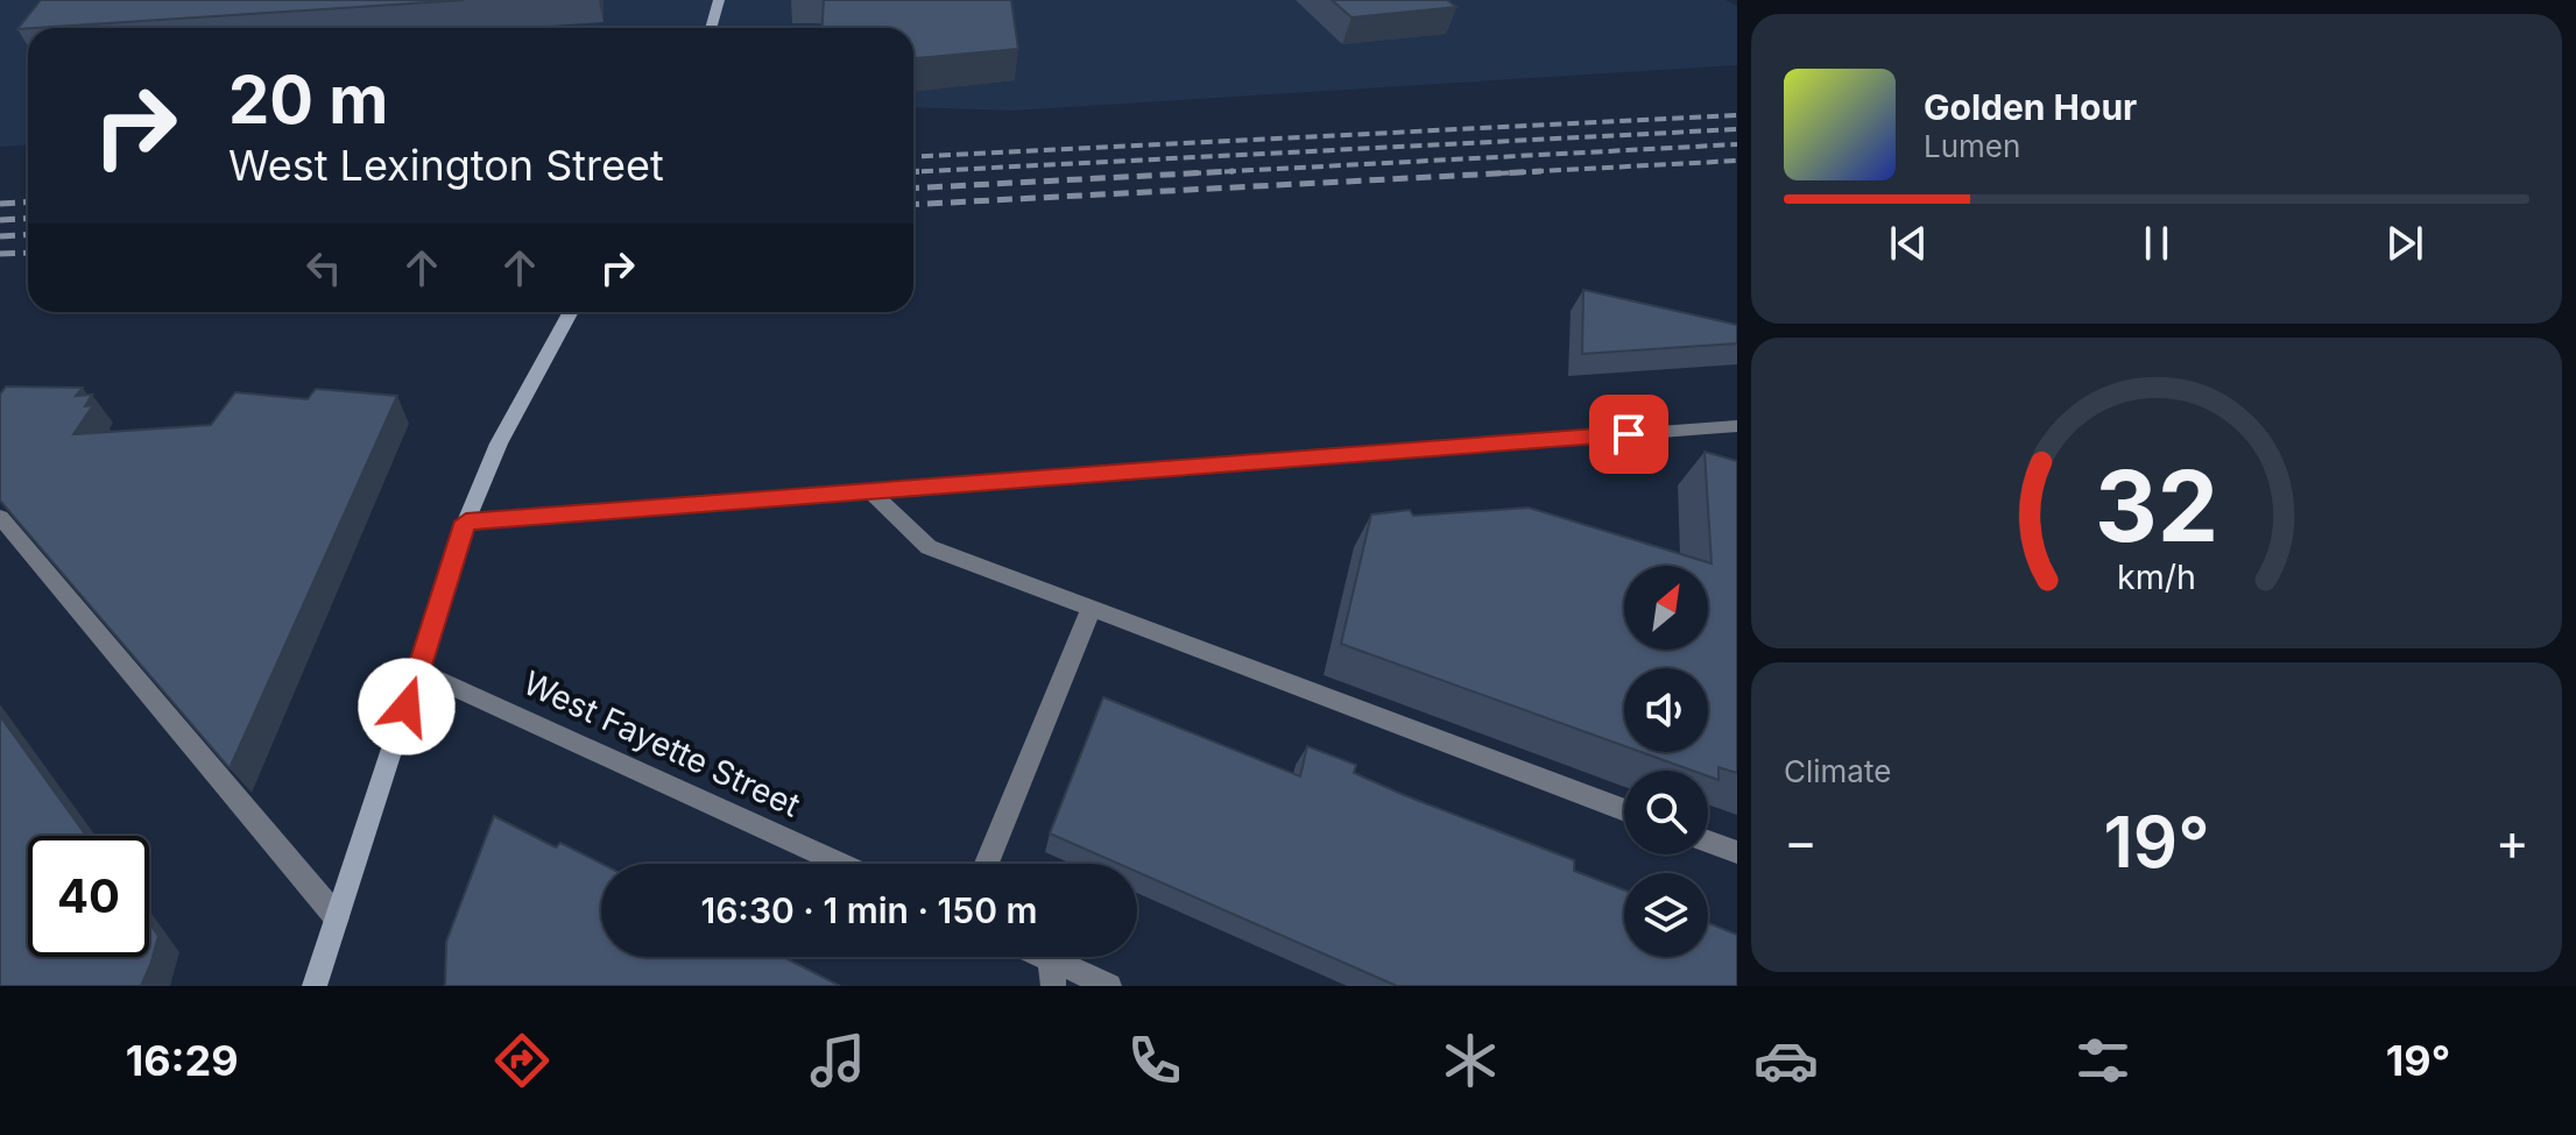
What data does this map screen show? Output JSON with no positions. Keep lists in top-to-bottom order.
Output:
{
  "streets": {
    "street": ["West Fayette Street"]
  },
  "north": "top right",
  "page": {
    "turn": ["20 m", "West Lexington Street"],
    "song": ["Golden Hour", "Lumen"],
    "tile": "Climate",
    "heat": ["−", "19°", "+"],
    "limit": "40",
    "trip": "16:30 · 1 min · 150 m",
    "tabs": ["16:29", "19°"],
    "gauge": ["32", "km/h"]
  }
}
